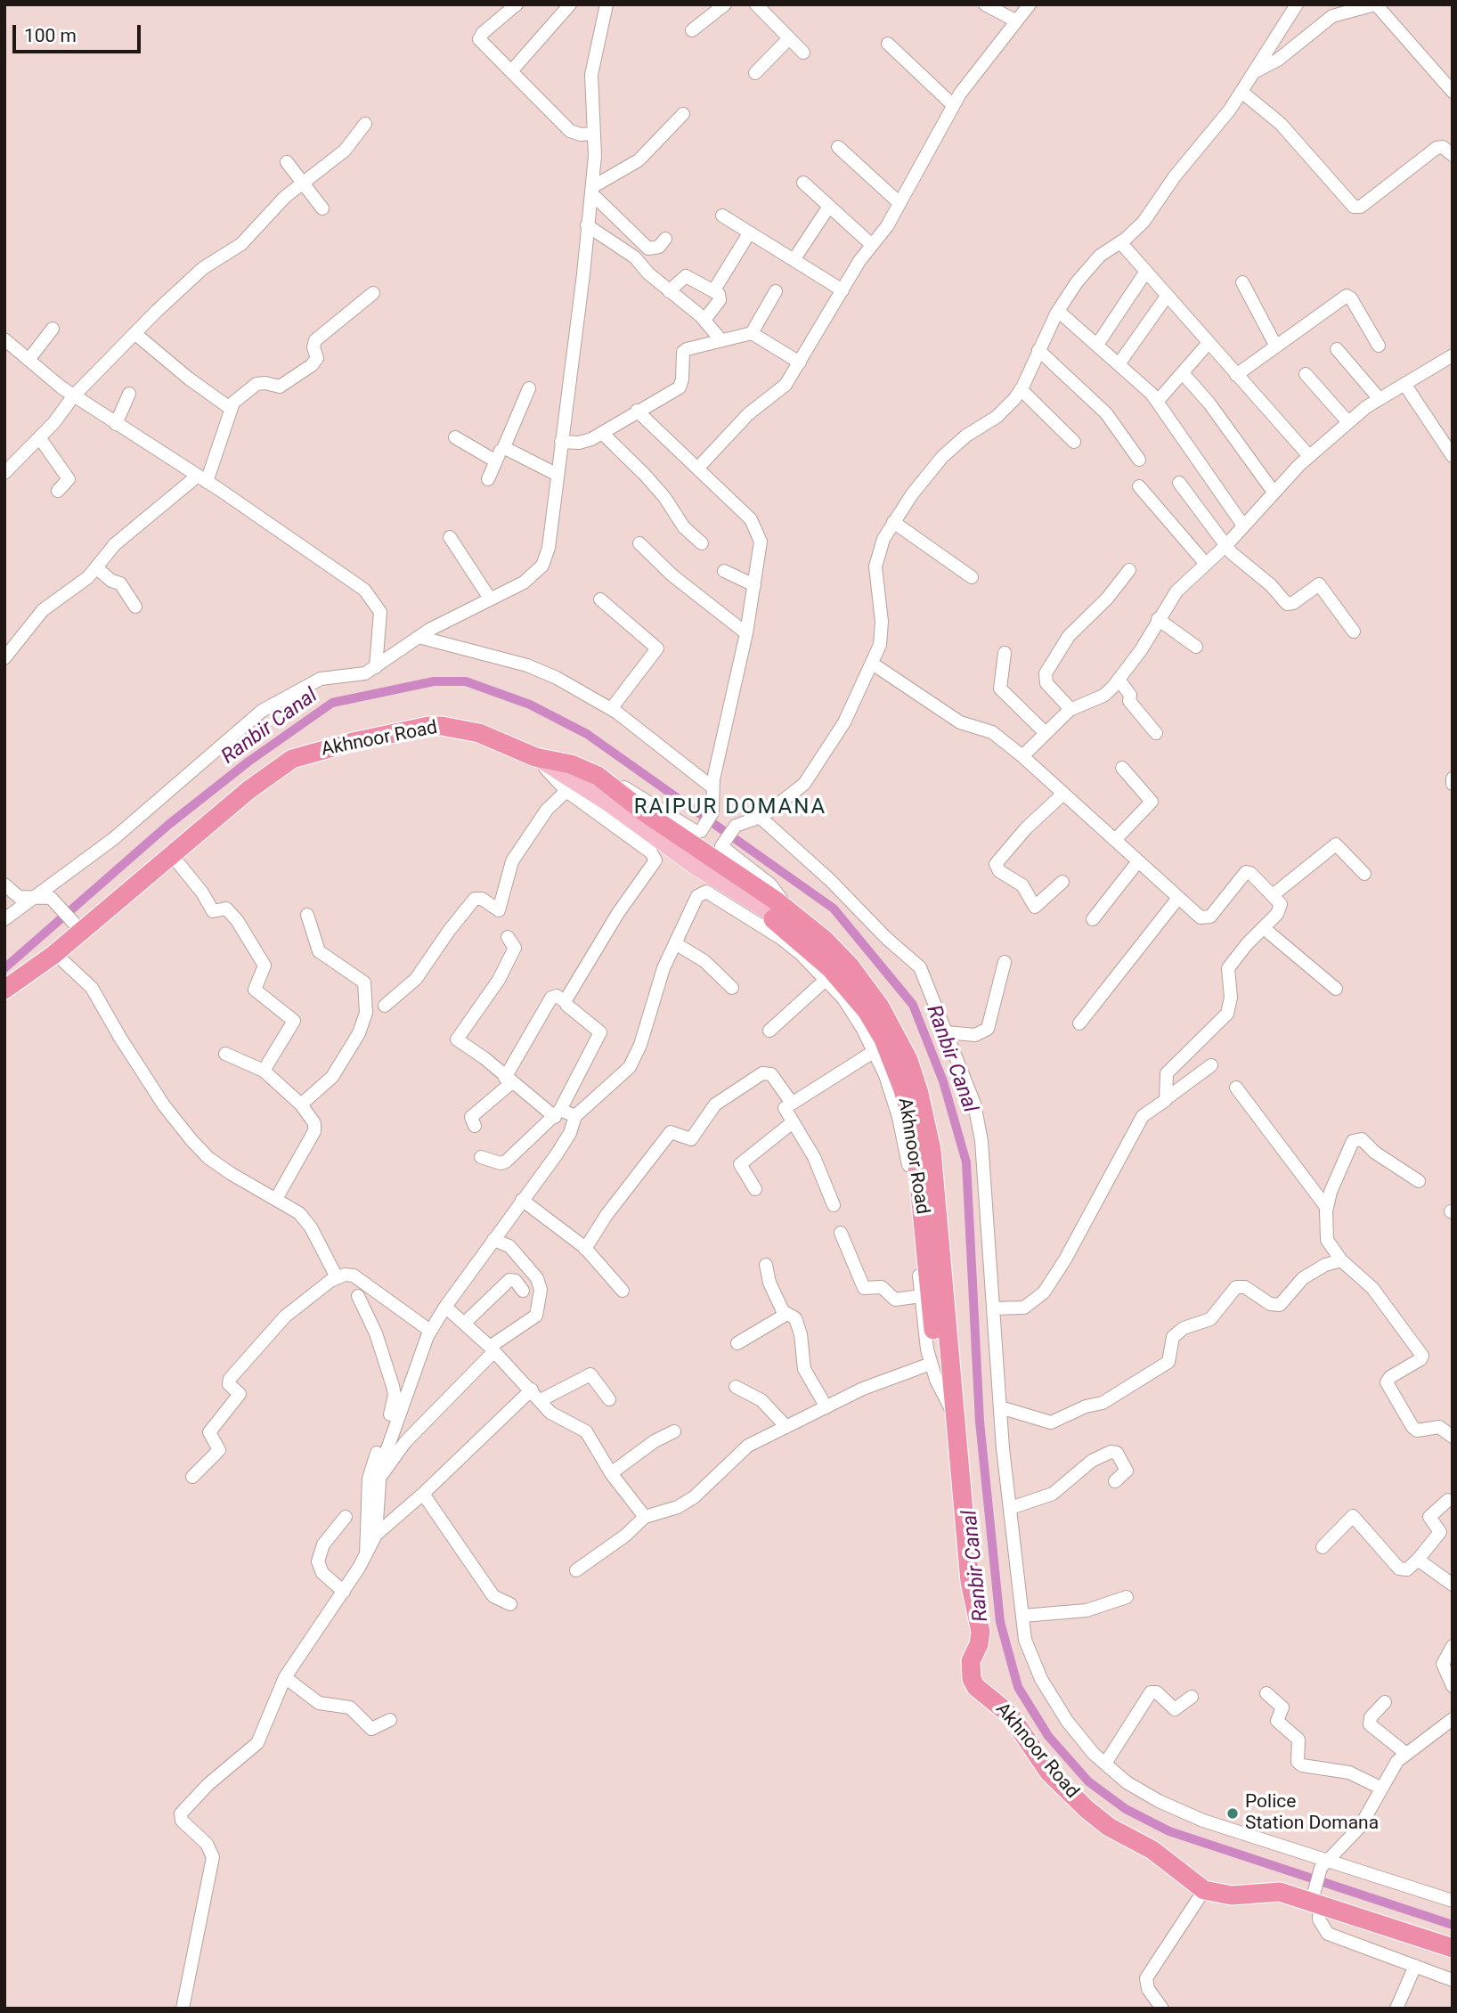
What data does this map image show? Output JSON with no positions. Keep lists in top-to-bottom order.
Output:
{
  "streets": {
    "highway": ["Akhnoor Road"]
  },
  "districts": ["RAIPUR DOMANA"],
  "water": ["Ranbir Canal"],
  "places": ["Police Station Domana"],
  "scale_bar": "100 m"
}
